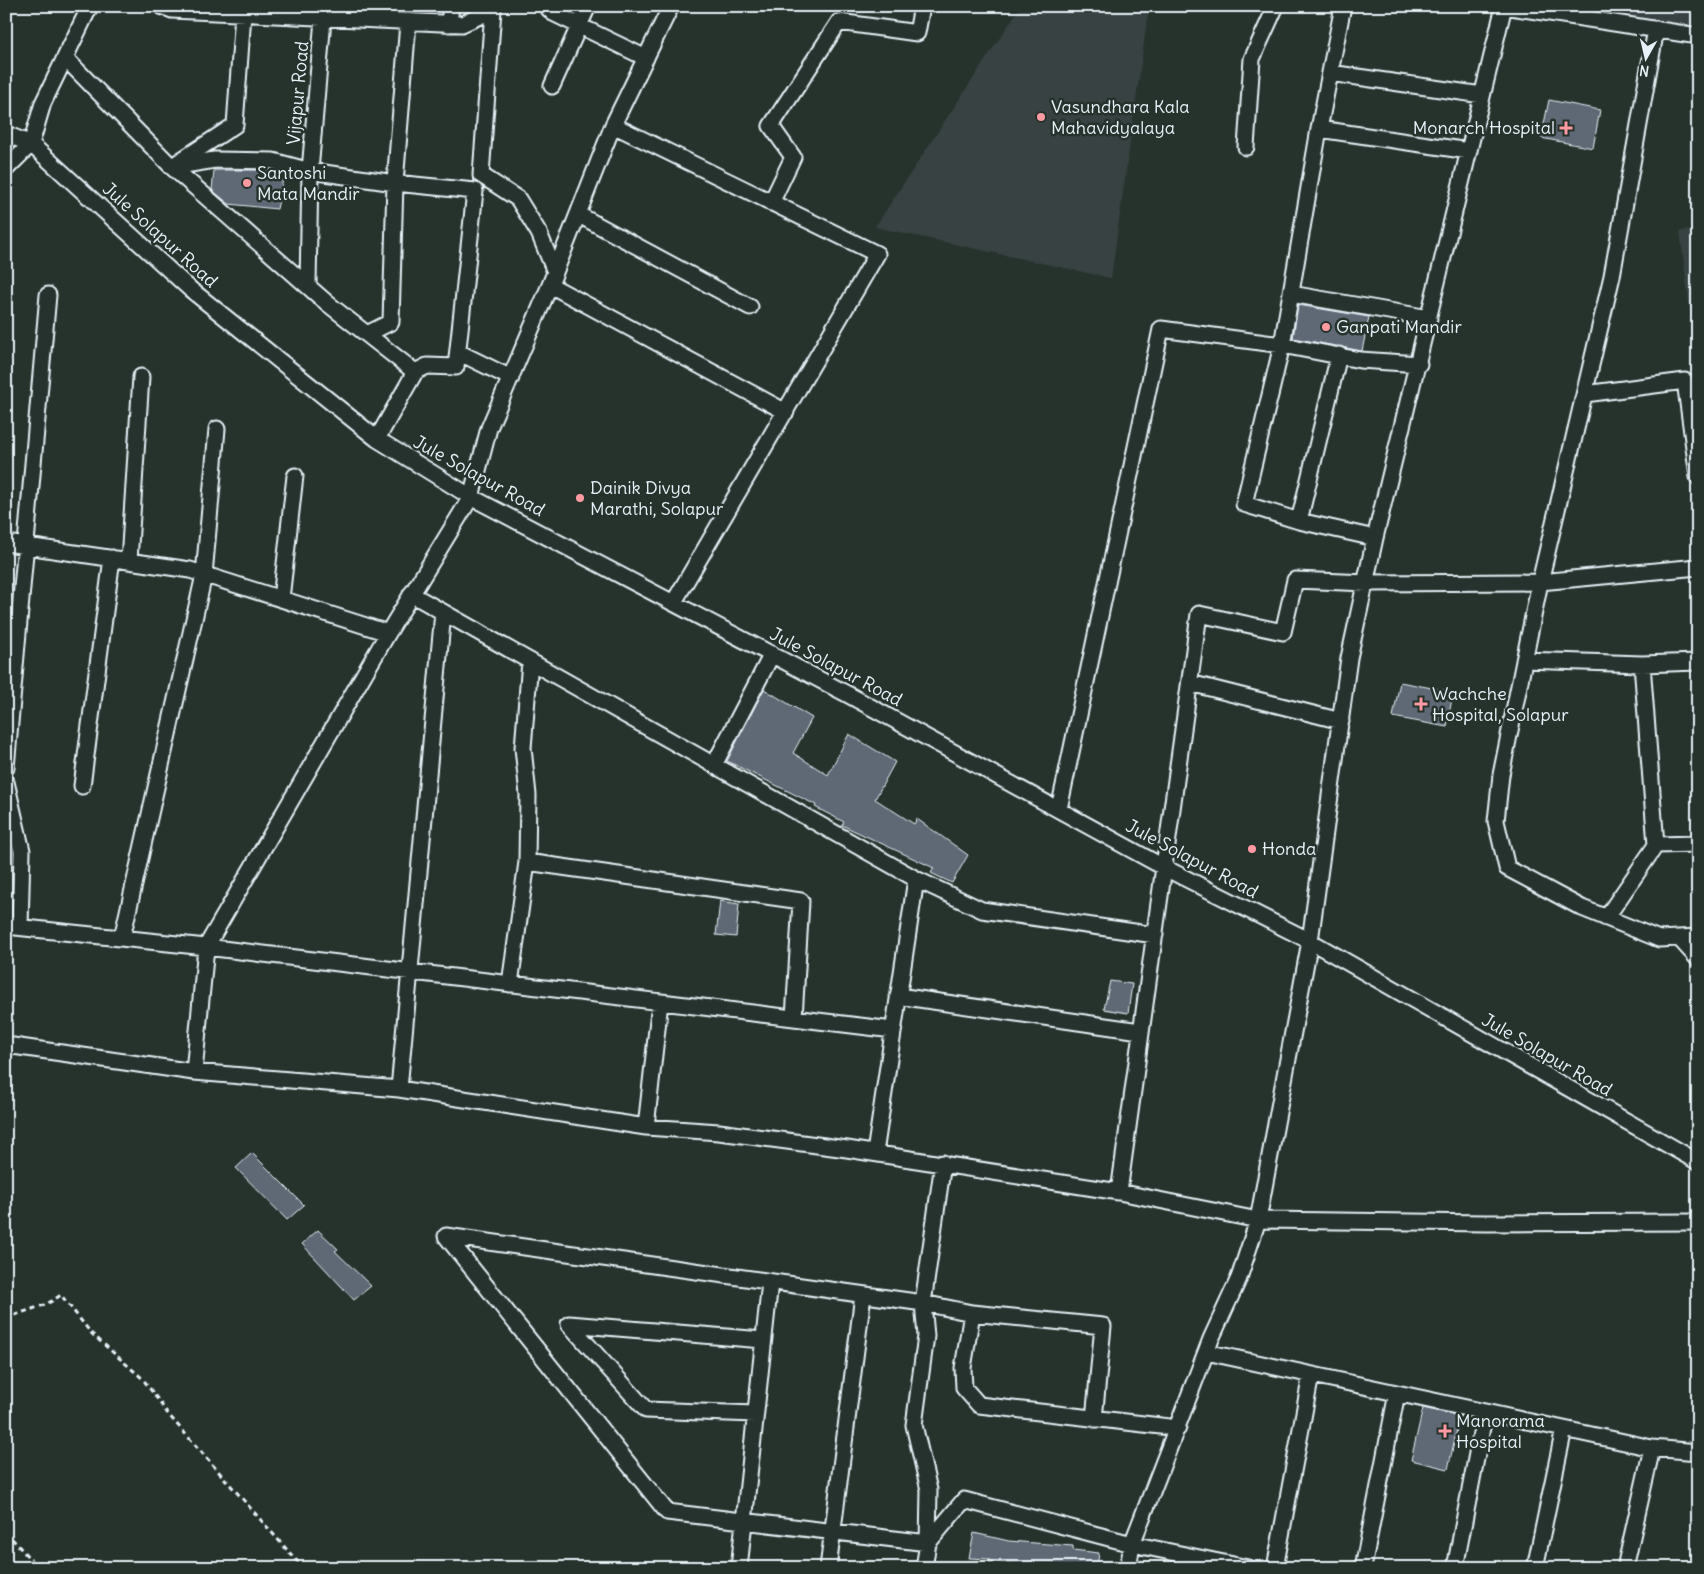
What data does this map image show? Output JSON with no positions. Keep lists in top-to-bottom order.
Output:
{
  "streets": {
    "street": ["Vijapur Road", "Jule Solapur Road"]
  },
  "places": {
    "other": [
      "Vasundhara Kala Mahavidyalaya",
      "Santoshi Mata Mandir",
      "Ganpati Mandir",
      "Dainik Divya Marathi, Solapur",
      "Honda"
    ],
    "health": ["Monarch Hospital", "Wachche Hospital, Solapur", "Manorama Hospital"]
  },
  "north": "bottom"
}
